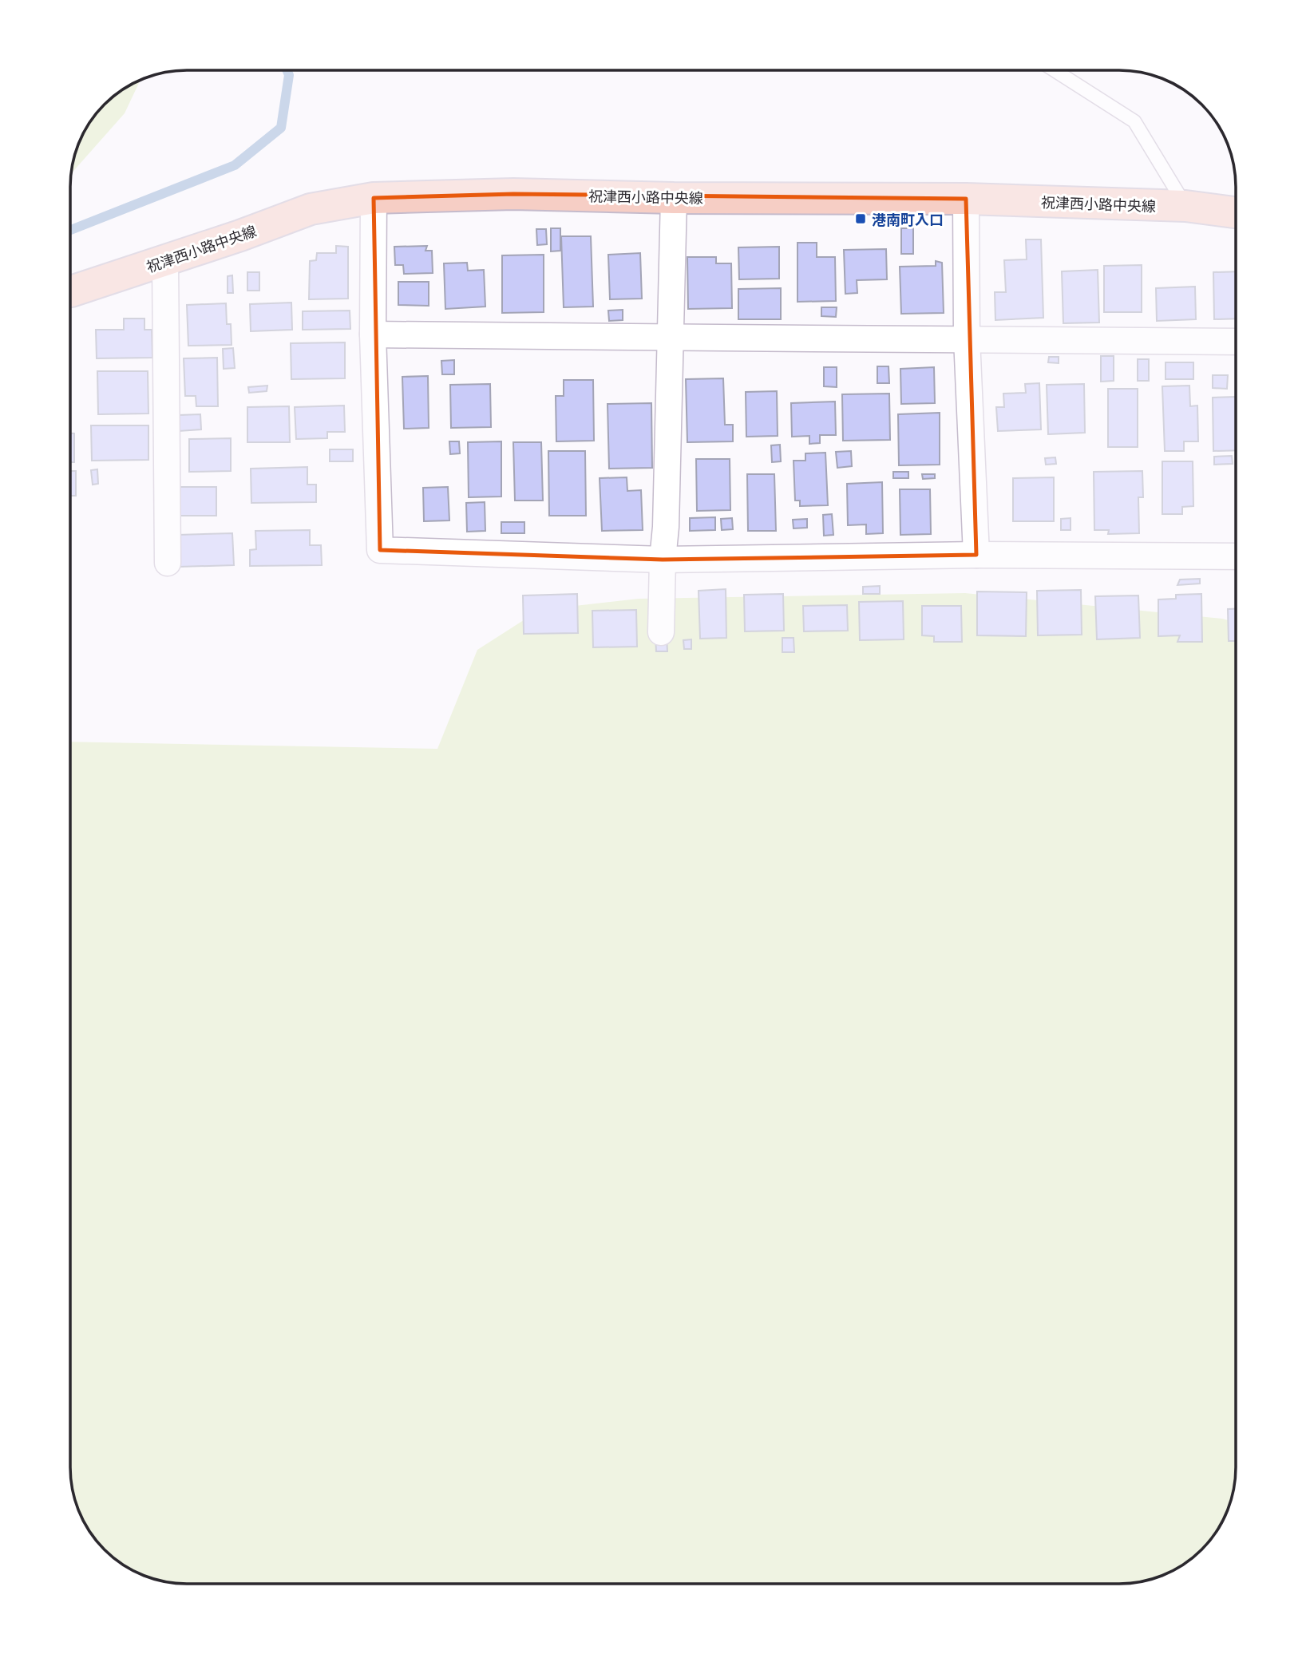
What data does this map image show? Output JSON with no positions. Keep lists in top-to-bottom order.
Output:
{
  "streets": {
    "main road": ["祝津西小路中央線"]
  },
  "places": {
    "transit": ["港南町入口"]
  }
}
